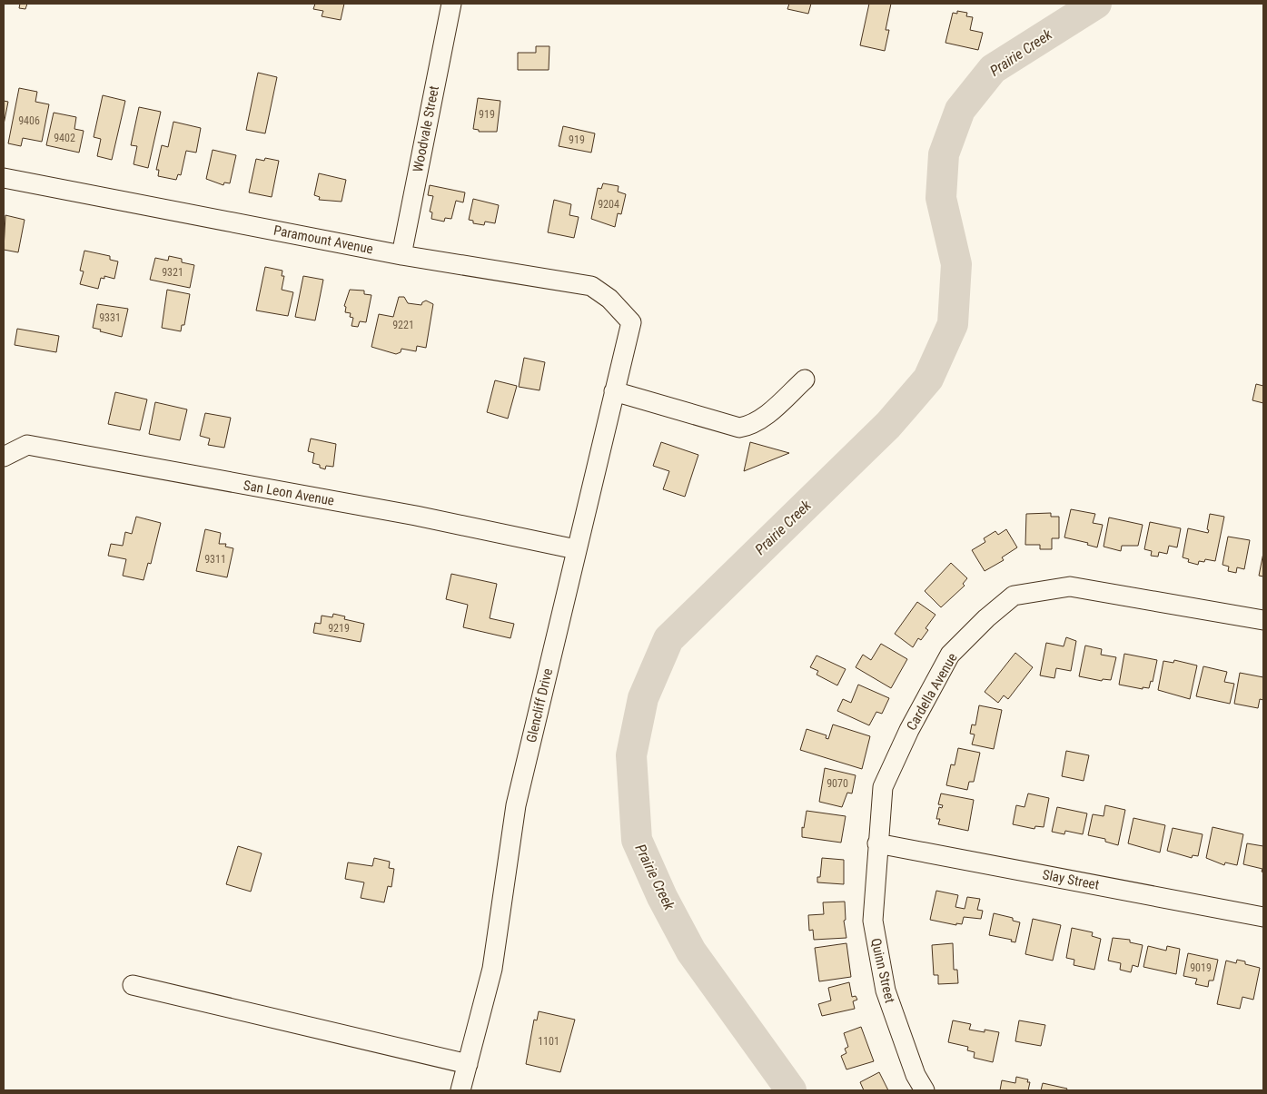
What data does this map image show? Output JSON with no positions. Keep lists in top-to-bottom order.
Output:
{
  "streets": {
    "street": [
      "Woodvale Street",
      "Paramount Avenue",
      "San Leon Avenue",
      "Cardella Avenue",
      "Glencliff Drive",
      "Slay Street",
      "Quinn Street"
    ]
  },
  "crossings": [
    ["Woodvale Street", "Paramount Avenue"],
    ["Paramount Avenue", "Glencliff Drive"],
    ["San Leon Avenue", "Glencliff Drive"],
    ["Cardella Avenue", "Slay Street"],
    ["Cardella Avenue", "Quinn Street"],
    ["Slay Street", "Quinn Street"]
  ],
  "water": ["Prairie Creek"],
  "house_numbers": [
    "919",
    "9406",
    "9402",
    "919",
    "9204",
    "9321",
    "9331",
    "9221",
    "9311",
    "9219",
    "9070",
    "9019",
    "1101"
  ]
}
